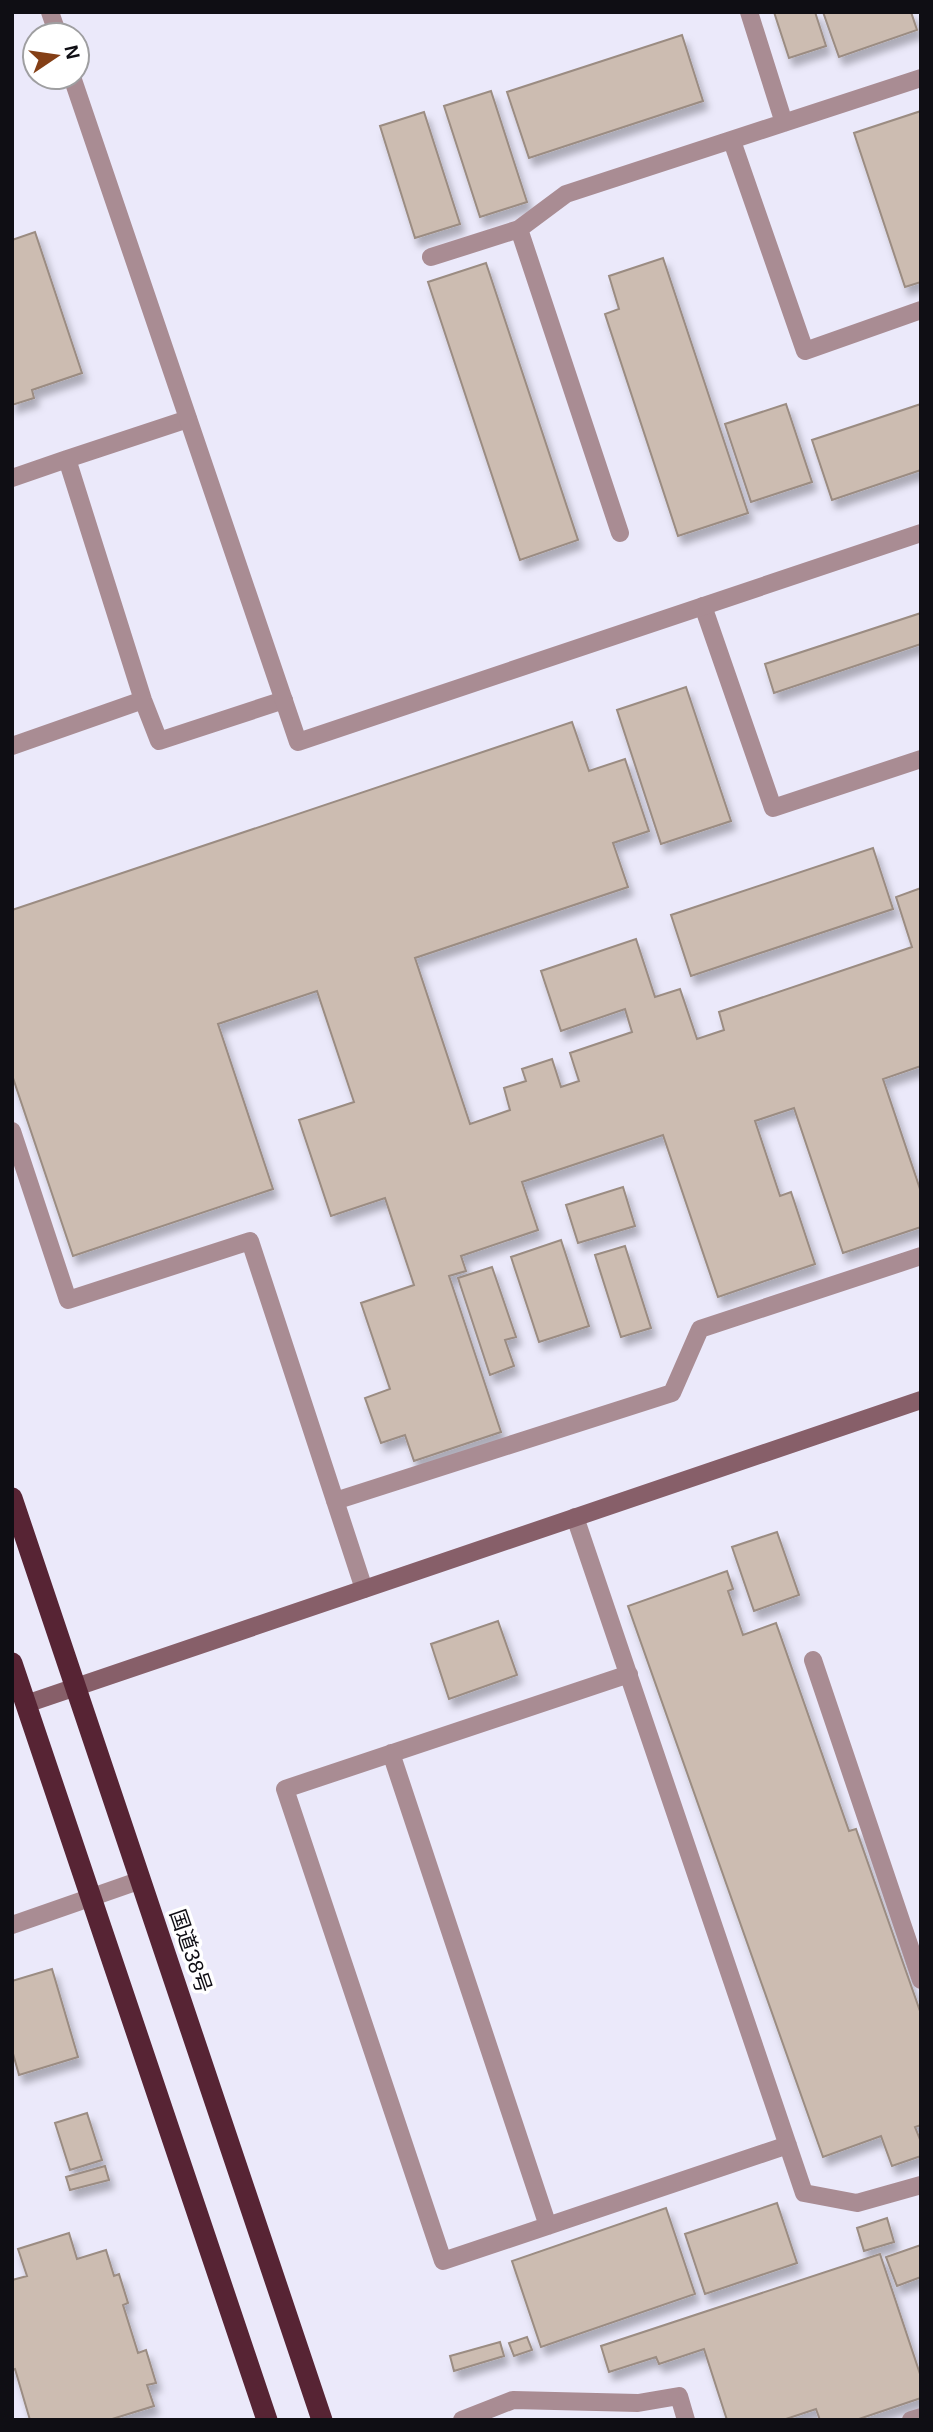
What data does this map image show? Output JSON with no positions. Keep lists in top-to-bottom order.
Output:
{
  "streets": {
    "highway": ["国道38号"]
  },
  "north": "right"
}
